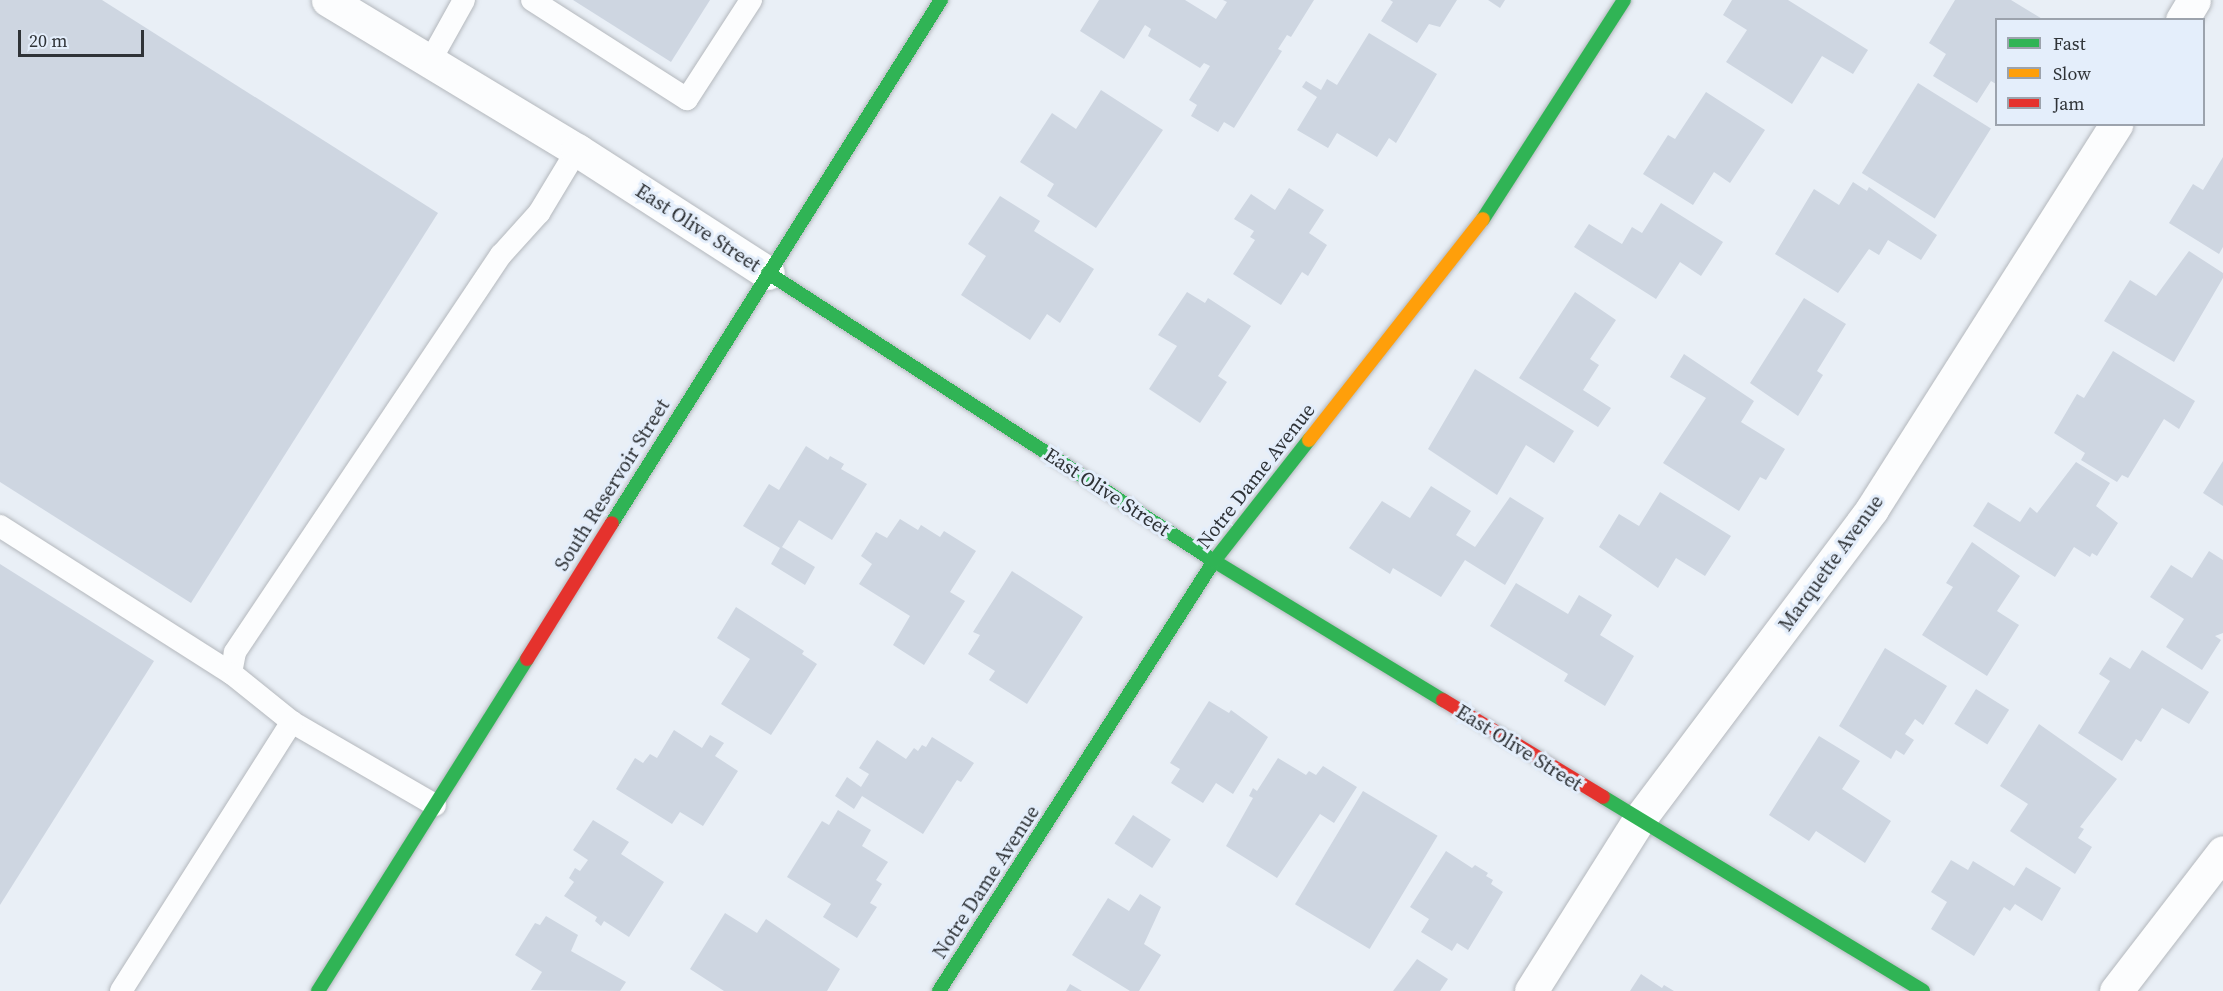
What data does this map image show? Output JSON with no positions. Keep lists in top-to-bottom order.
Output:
{
  "streets": {
    "street": [
      "East Olive Street",
      "Notre Dame Avenue",
      "South Reservoir Street",
      "Marquette Avenue"
    ]
  },
  "crossings": [
    ["East Olive Street", "Notre Dame Avenue"],
    ["East Olive Street", "South Reservoir Street"],
    ["East Olive Street", "Marquette Avenue"]
  ],
  "legend": ["Fast", "Slow", "Jam"],
  "scale_bar": "20 m"
}
